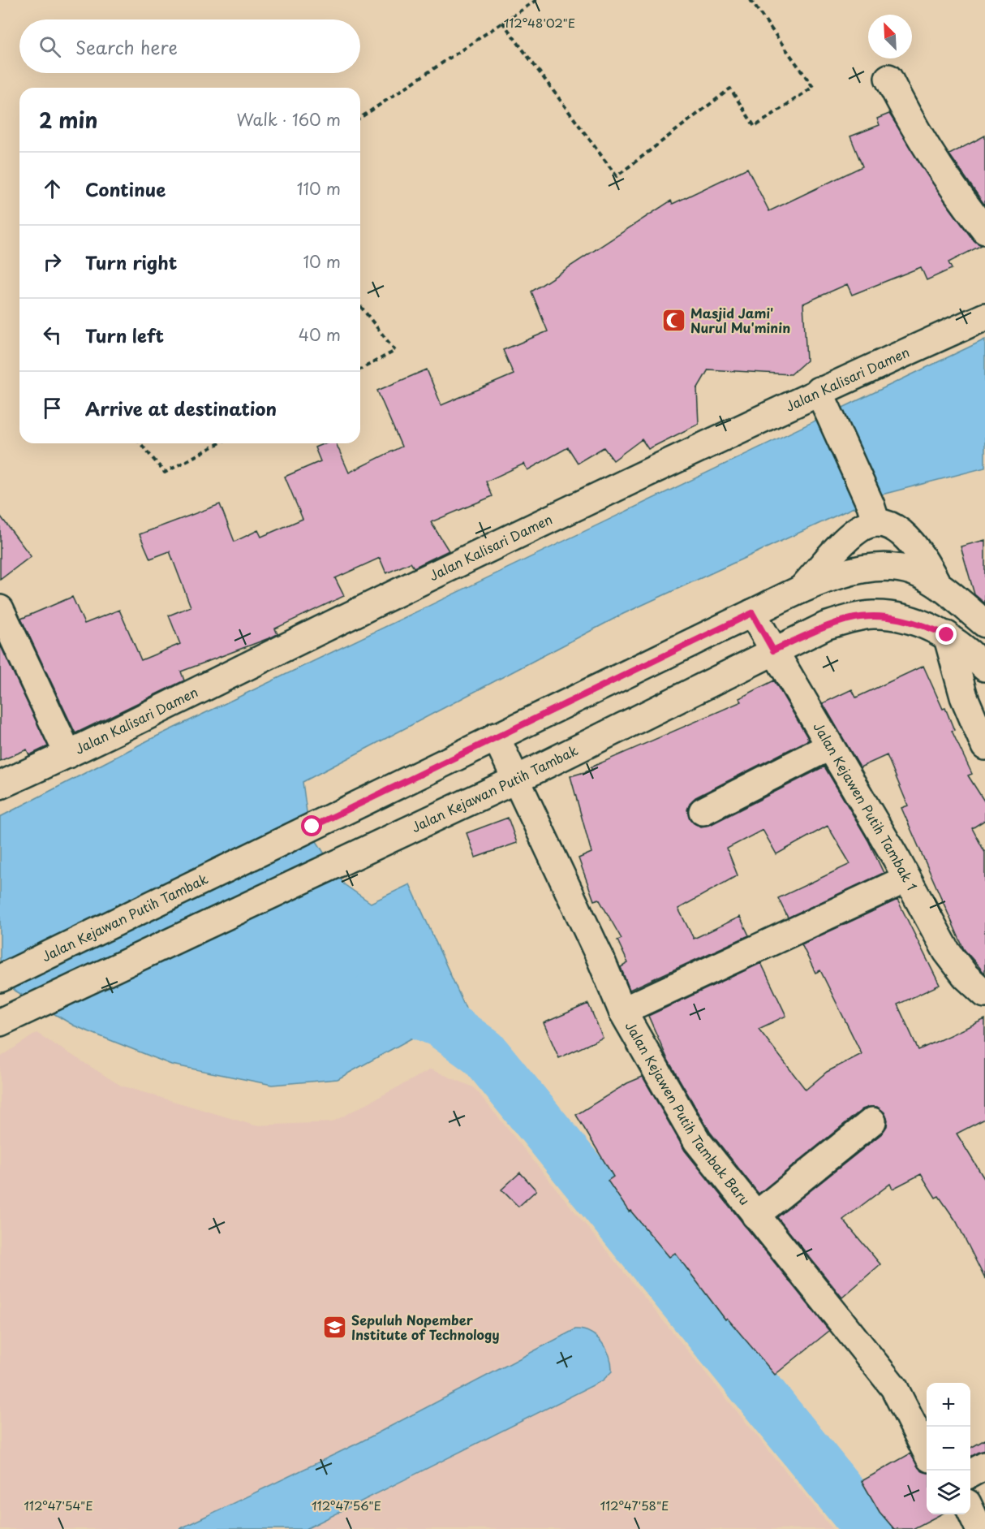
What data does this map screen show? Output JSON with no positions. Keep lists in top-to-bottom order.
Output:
{
  "streets": {
    "street": [
      "Jalan Kalisari Damen",
      "Jalan Kejawan Putih Tambak",
      "Jalan Kejawen Putih Tambak 1",
      "Jalan Kejawen Putih Tambak Baru"
    ]
  },
  "crossings": [
    ["Jalan Kejawan Putih Tambak", "Jalan Kejawen Putih Tambak 1"],
    ["Jalan Kejawan Putih Tambak", "Jalan Kejawen Putih Tambak Baru"]
  ],
  "places": {
    "mosque": ["Masjid Jami' Nurul Mu'minin"],
    "school or university": ["Sepuluh Nopember Institute of Technology"]
  },
  "north": "top left",
  "page": {
    "search": "Search here",
    "heading": ["2 min", "Walk · 160 m"],
    "list": [
      ["Continue", "110 m"],
      ["Turn right", "10 m"],
      ["Turn left", "40 m"],
      "Arrive at destination"
    ],
    "map_buttons": ["+", "−"]
  },
  "coordinates": [
    "112°48'02\"E",
    "112°47'54\"E",
    "112°47'56\"E",
    "112°47'58\"E"
  ]
}
